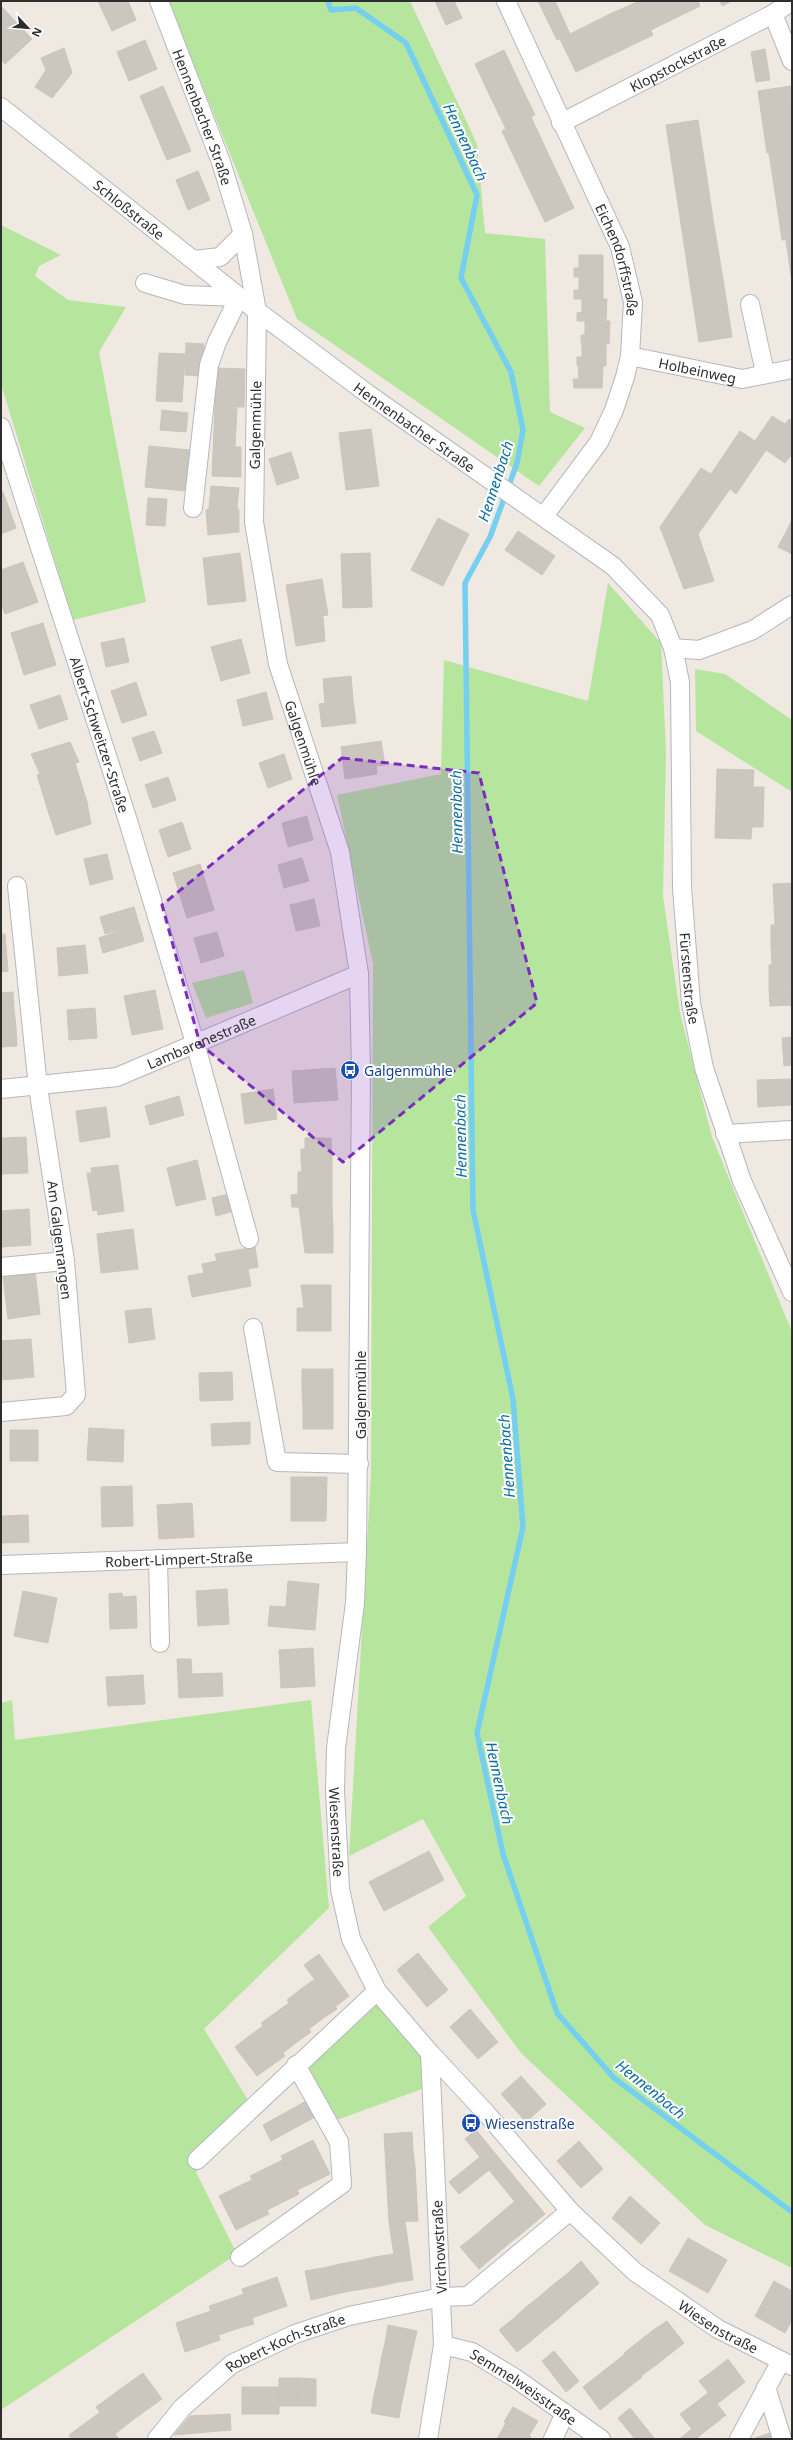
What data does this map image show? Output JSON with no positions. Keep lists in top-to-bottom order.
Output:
{
  "streets": {
    "street": [
      "Klopstockstraße",
      "Hennenbacher Straße",
      "Schloßstraße",
      "Eichendorffstraße",
      "Holbeinweg",
      "Galgenmühle",
      "Albert-Schweitzer-Straße",
      "Fürstenstraße",
      "Lambarenestraße",
      "Am Galgenrangen",
      "Robert-Limpert-Straße",
      "Wiesenstraße",
      "Virchowstraße",
      "Robert-Koch-Straße",
      "Semmelweisstraße"
    ]
  },
  "crossings": [
    ["Klopstockstraße", "Eichendorffstraße"],
    ["Hennenbacher Straße", "Schloßstraße"],
    ["Hennenbacher Straße", "Eichendorffstraße"],
    ["Hennenbacher Straße", "Galgenmühle"],
    ["Hennenbacher Straße", "Fürstenstraße"],
    ["Schloßstraße", "Galgenmühle"],
    ["Eichendorffstraße", "Holbeinweg"],
    ["Galgenmühle", "Lambarenestraße"],
    ["Galgenmühle", "Robert-Limpert-Straße"],
    ["Galgenmühle", "Wiesenstraße"],
    ["Albert-Schweitzer-Straße", "Lambarenestraße"],
    ["Lambarenestraße", "Am Galgenrangen"],
    ["Wiesenstraße", "Virchowstraße"],
    ["Wiesenstraße", "Robert-Koch-Straße"],
    ["Virchowstraße", "Robert-Koch-Straße"],
    ["Virchowstraße", "Semmelweisstraße"]
  ],
  "water": ["Hennenbach"],
  "places": {
    "bus stop": ["Galgenmühle", "Wiesenstraße"]
  },
  "north": "bottom right"
}
